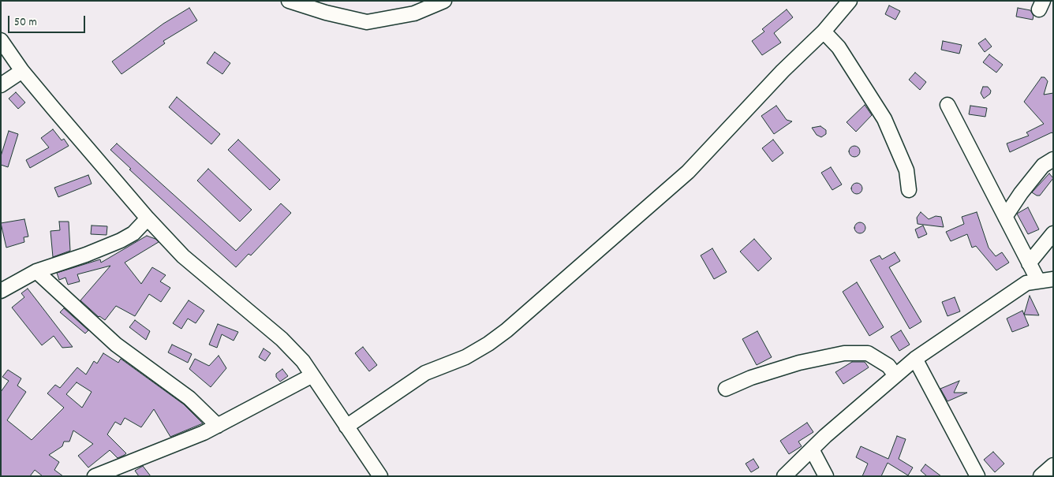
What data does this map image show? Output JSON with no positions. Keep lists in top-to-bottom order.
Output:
{
  "scale_bar": "50 m"
}
